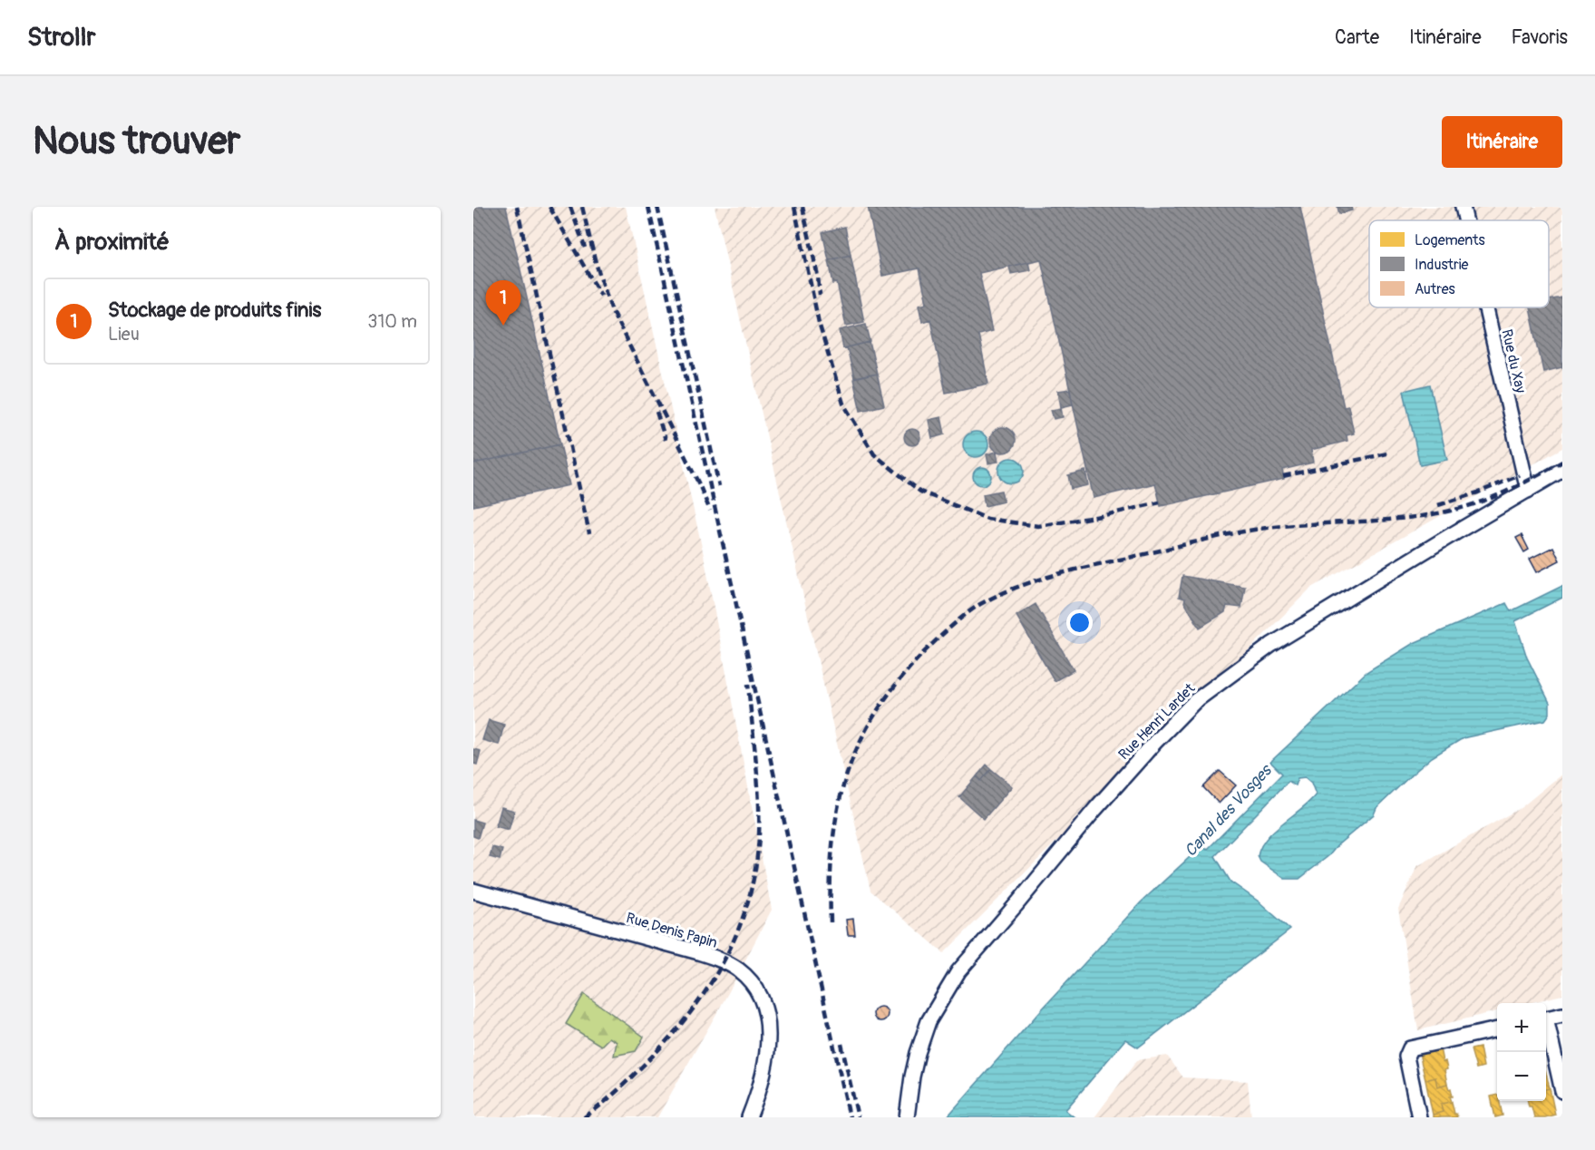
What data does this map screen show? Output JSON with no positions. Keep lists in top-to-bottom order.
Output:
{
  "streets": {
    "street": ["Rue du Xay", "Rue Henri Lardet", "Rue Denis Papin"]
  },
  "crossings": [
    ["Rue du Xay", "Rue Henri Lardet"]
  ],
  "water": ["Canal des Vosges"],
  "legend": ["Logements", "Industrie", "Autres"],
  "page": {
    "header": "Strollr",
    "nav": ["Carte", "Itinéraire", "Favoris"],
    "buttons": "Itinéraire",
    "title": "Nous trouver",
    "heading": "À proximité",
    "list": [
      {
        "mark": "1",
        "name": "Stockage de produits finis",
        "note": "Lieu",
        "value": "310 m"
      }
    ],
    "pins": "1",
    "map_buttons": ["+", "−"]
  }
}
